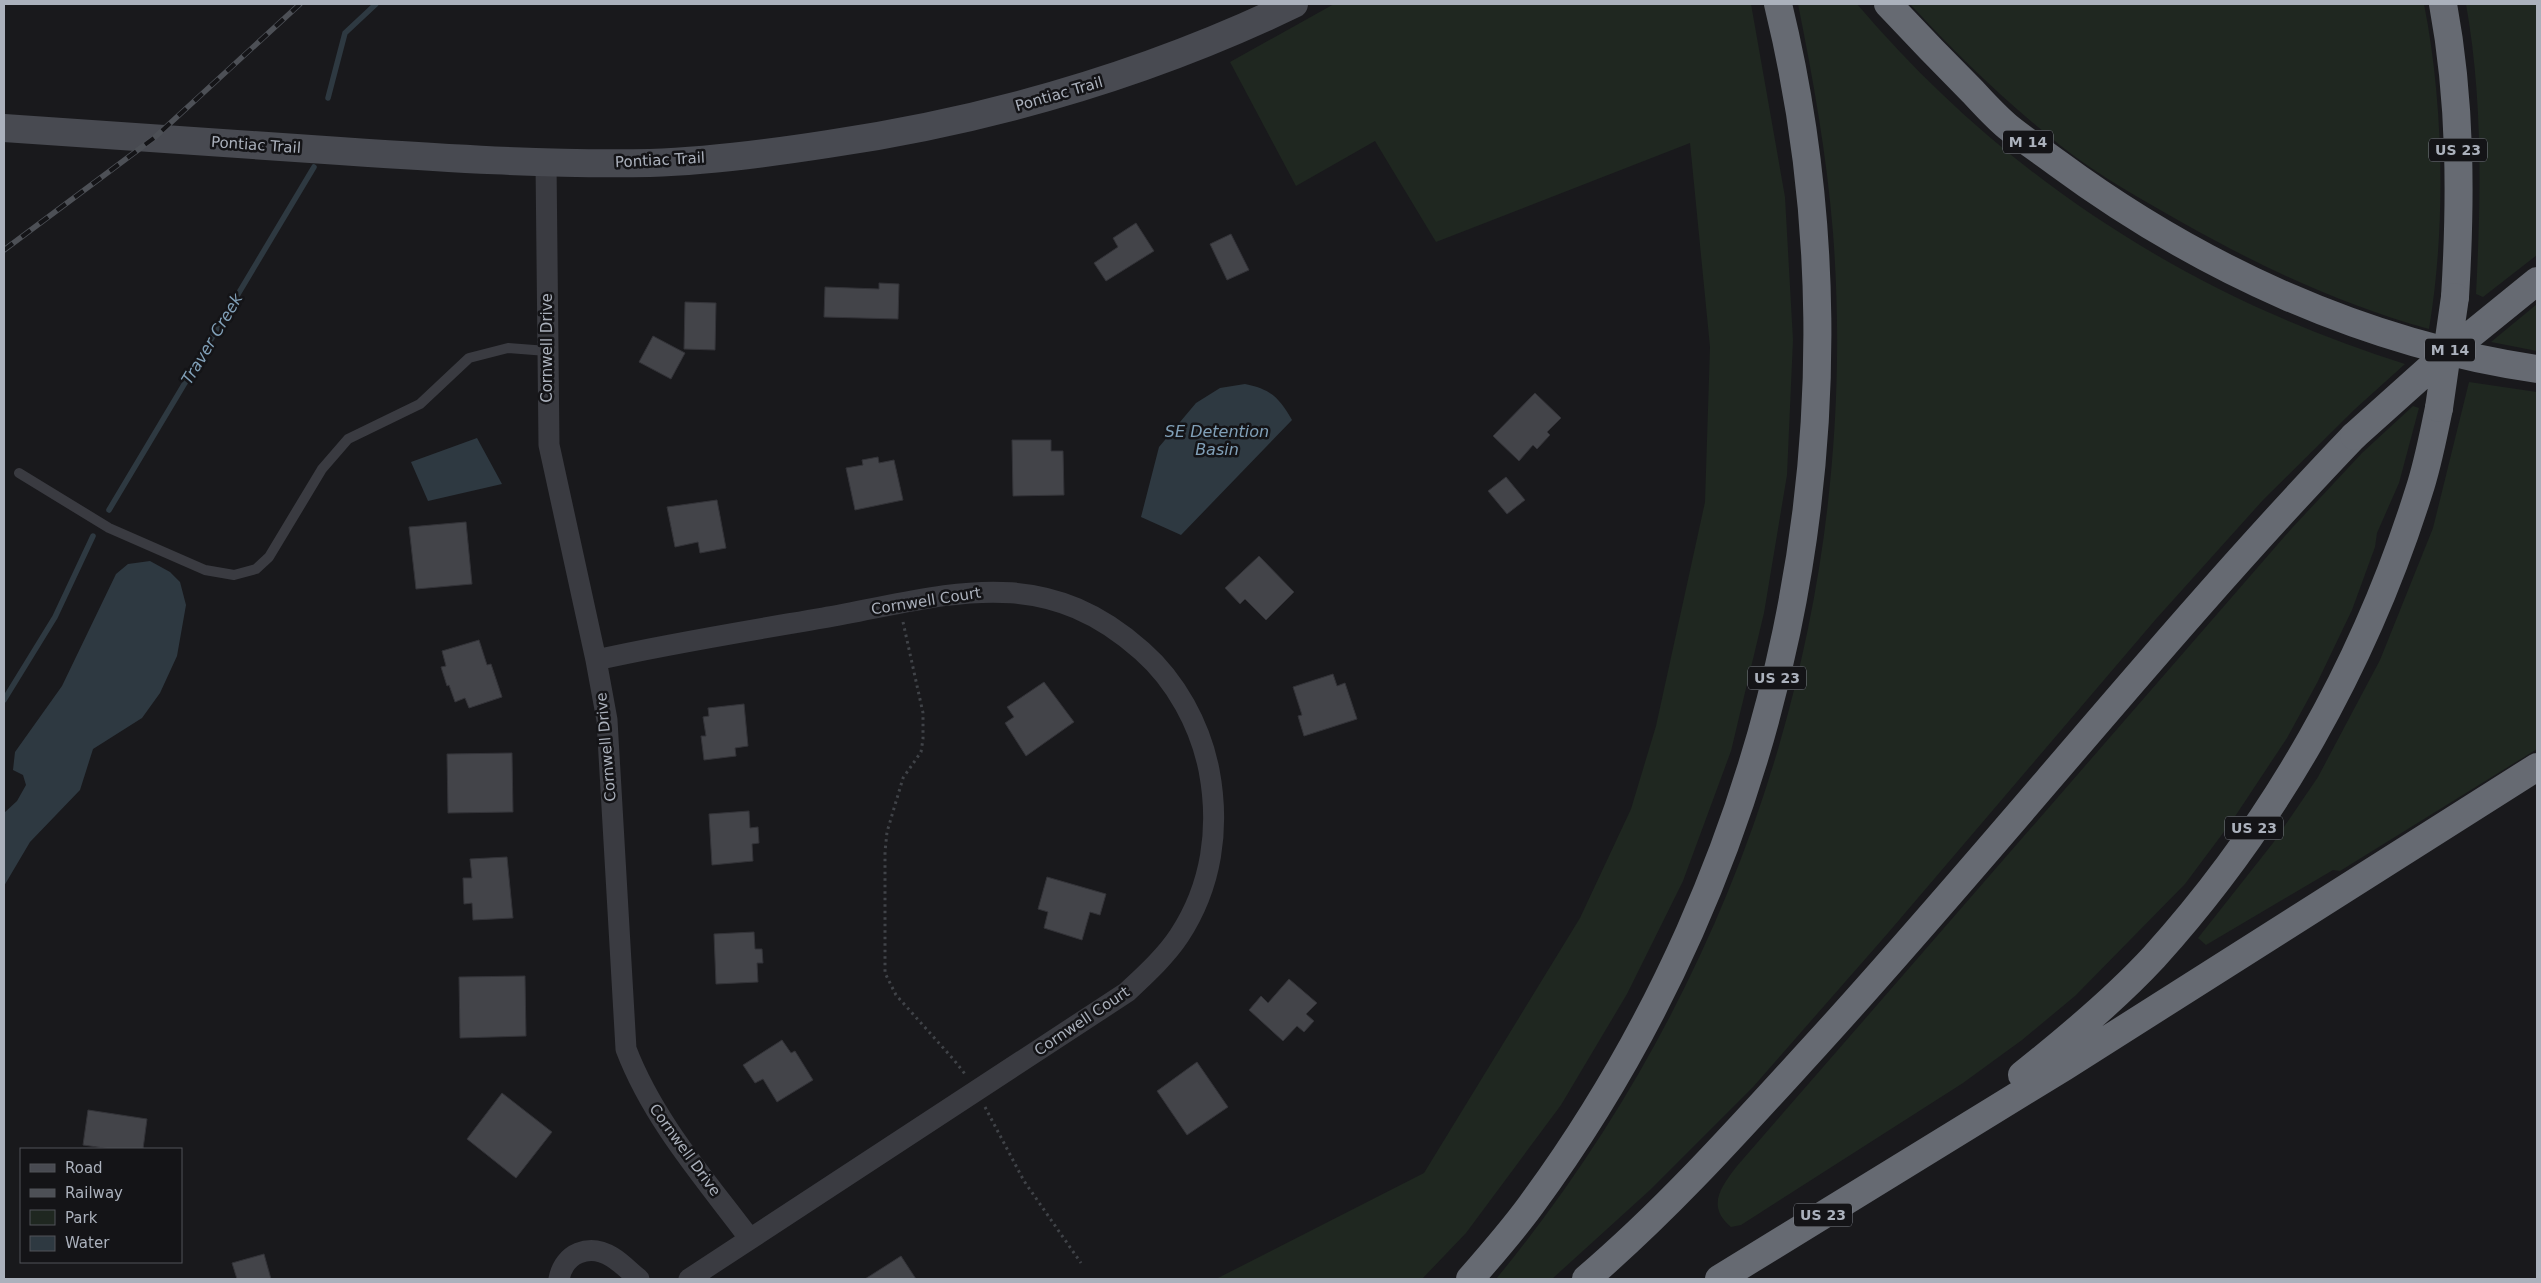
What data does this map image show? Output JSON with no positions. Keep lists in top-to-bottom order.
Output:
{
  "streets": {
    "highway": ["M 14", "US 23"],
    "main road": ["Pontiac Trail"],
    "street": ["Cornwell Drive", "Cornwell Court"]
  },
  "crossings": [
    ["Pontiac Trail", "Cornwell Drive"],
    ["Cornwell Drive", "Cornwell Court"]
  ],
  "water": ["Traver Creek", "SE Detention Basin"],
  "legend": [
    "Road",
    "Railway",
    "Park",
    "Water"
  ]
}
